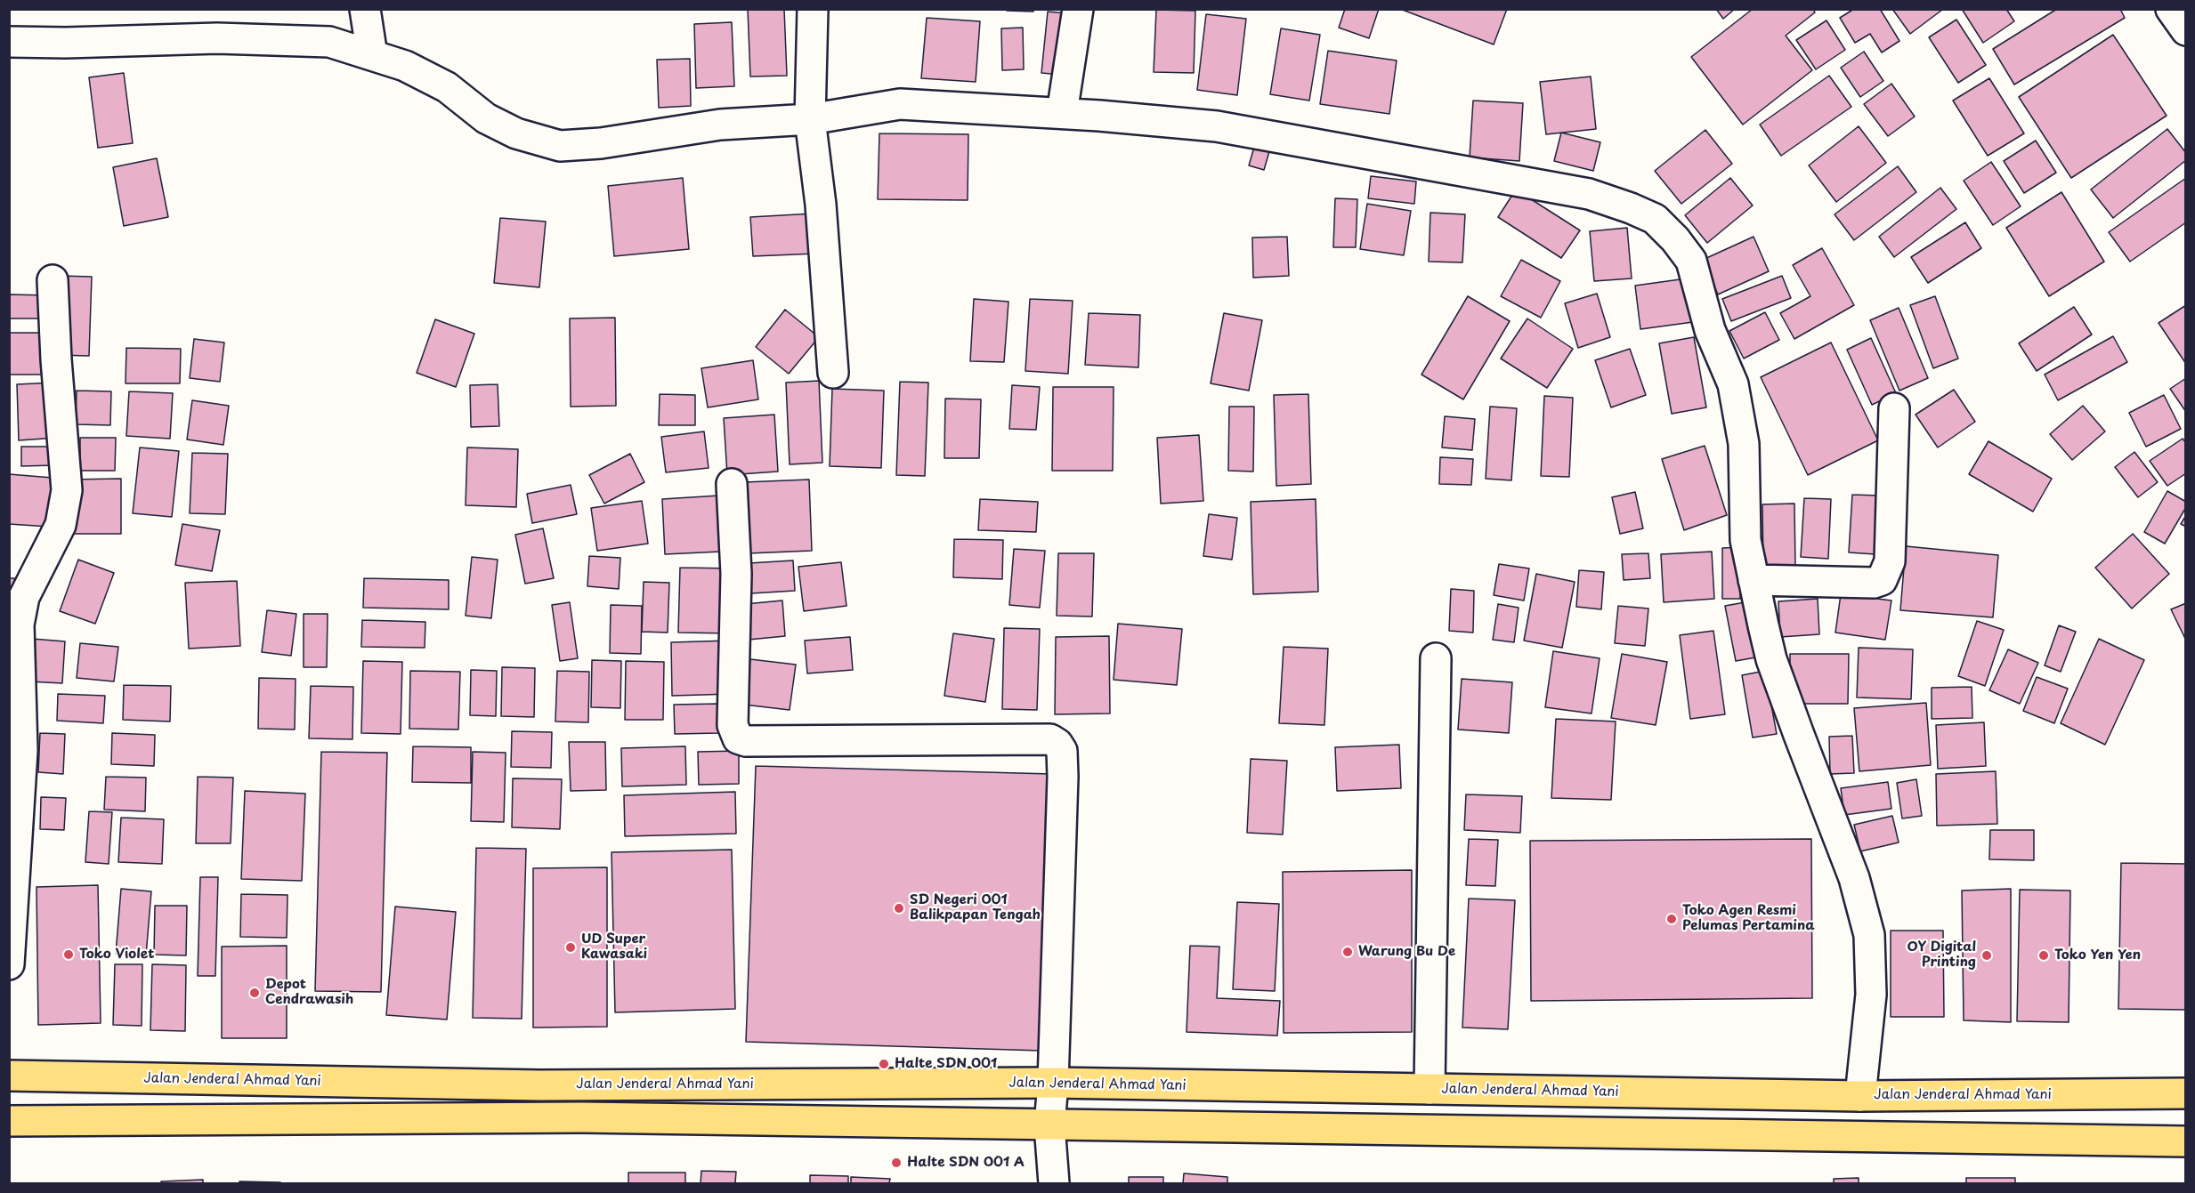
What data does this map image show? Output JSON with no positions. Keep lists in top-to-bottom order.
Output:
{
  "streets": {
    "main road": ["Jalan Jenderal Ahmad Yani"]
  },
  "places": [
    "SD Negeri 001 Balikpapan Tengah",
    "Toko Agen Resmi Pelumas Pertamina",
    "UD Super Kawasaki",
    "Warung Bu De",
    "Toko Violet",
    "OY Digital Printing",
    "Toko Yen Yen",
    "Depot Cendrawasih",
    "Halte SDN 001",
    "Halte SDN 001 A"
  ]
}
